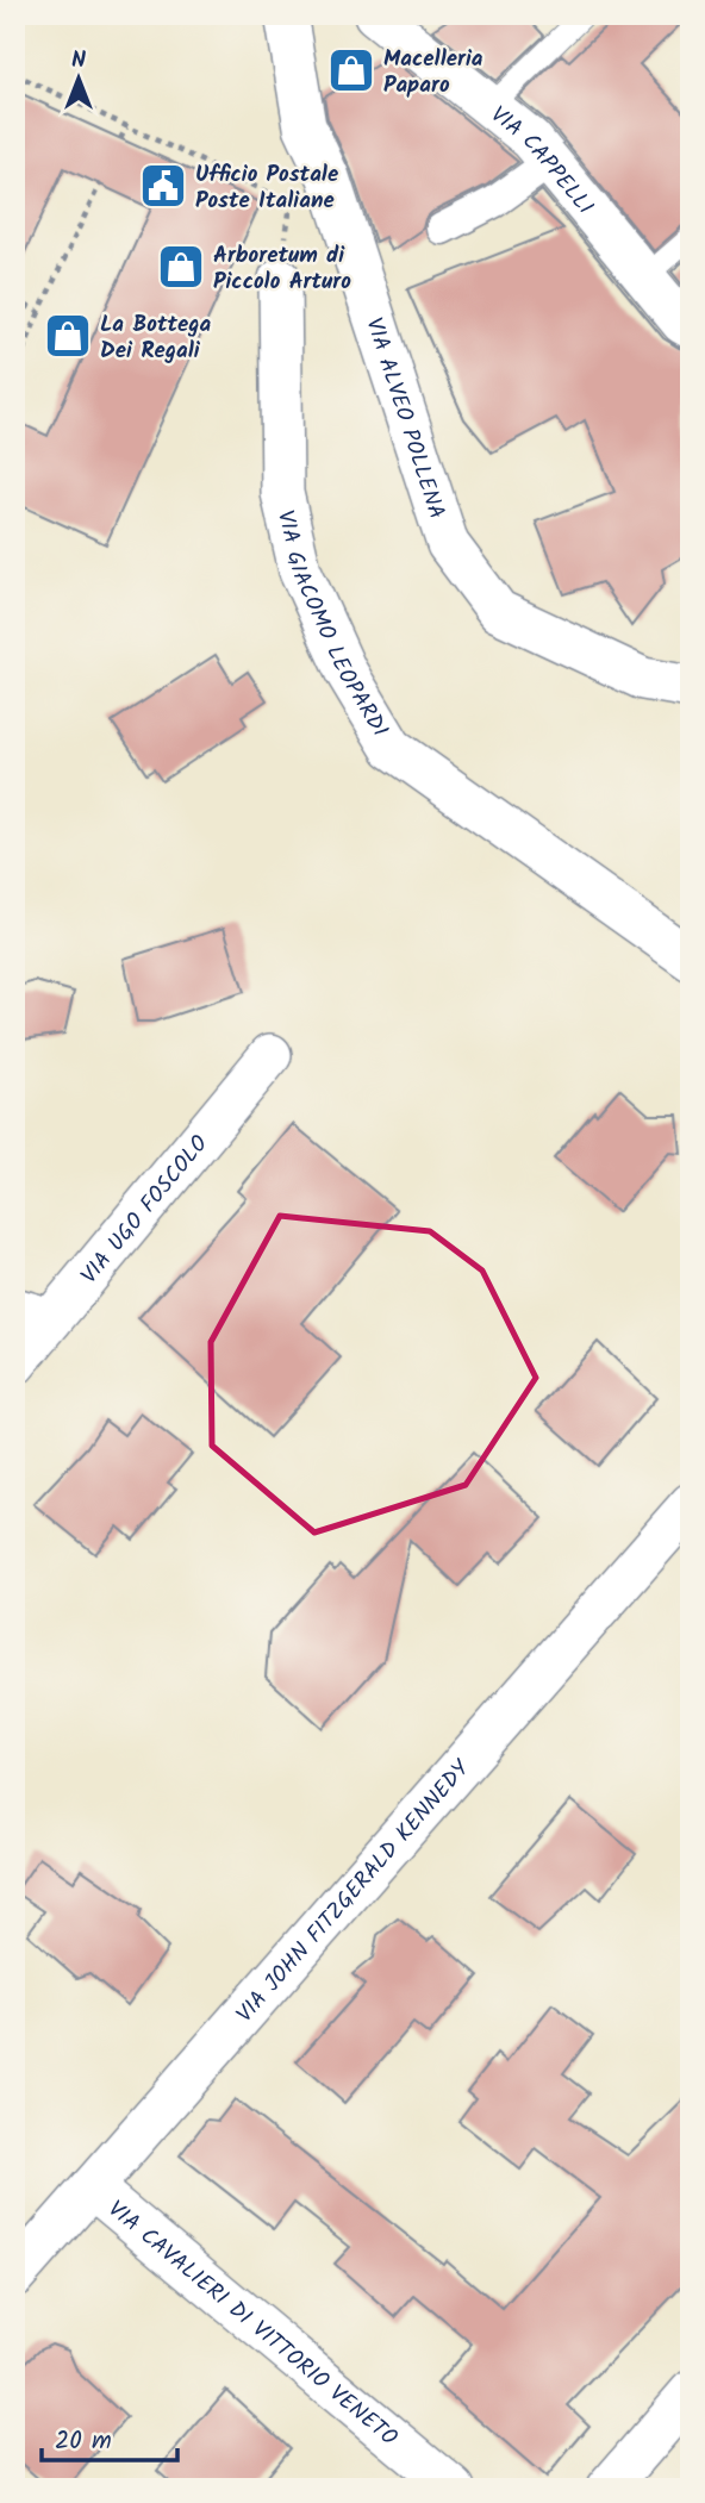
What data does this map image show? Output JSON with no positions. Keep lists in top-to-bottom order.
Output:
{
  "streets": {
    "street": [
      "VIA CAPPELLI",
      "VIA ALVEO POLLENA",
      "VIA GIACOMO LEOPARDI",
      "VIA UGO FOSCOLO",
      "VIA JOHN FITZGERALD KENNEDY",
      "VIA CAVALIERI DI VITTORIO VENETO"
    ]
  },
  "crossings": [
    ["VIA JOHN FITZGERALD KENNEDY", "VIA CAVALIERI DI VITTORIO VENETO"]
  ],
  "places": {
    "shop": ["Macelleria Paparo", "Arboretum di Piccolo Arturo", "La Bottega Dei Regali"],
    "public building": ["Ufficio Postale Poste Italiane"]
  },
  "scale_bar": "20 m",
  "north": "top"
}
